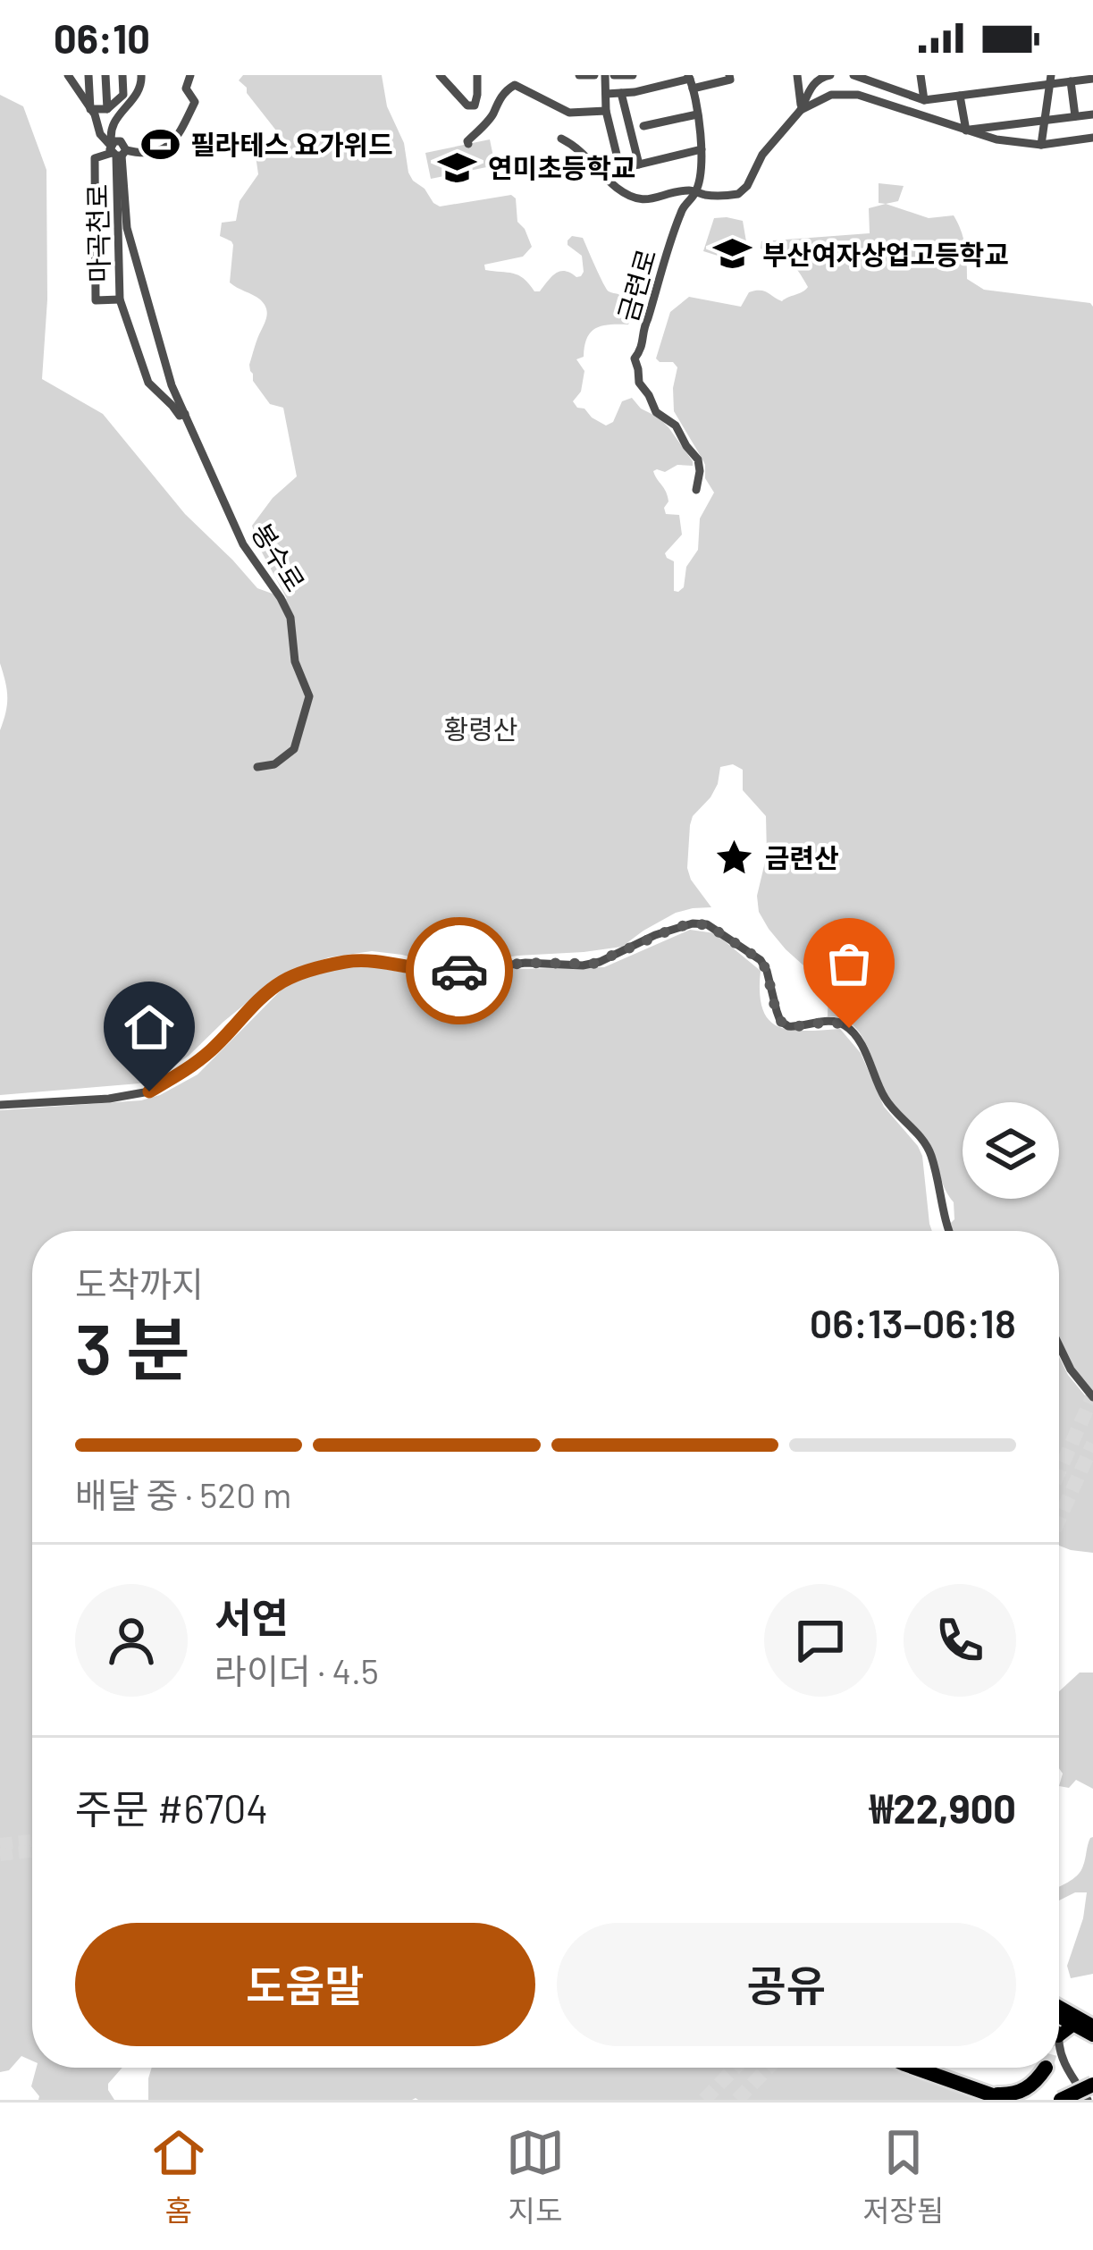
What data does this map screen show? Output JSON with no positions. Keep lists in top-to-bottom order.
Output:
{
  "streets": {
    "street": ["마곡천로", "금련로", "봉수로"]
  },
  "crossings": [
    ["마곡천로", "봉수로"]
  ],
  "parks": ["황령산"],
  "places": {
    "sports": ["필라테스 요가위드"],
    "school or university": ["연미초등학교", "부산여자상업고등학교"],
    "place": ["금련산"]
  },
  "page": {
    "status": "06:10",
    "heading": ["3 분", "도착까지", "06:13–06:18"],
    "panel": [
      "서연",
      "라이더 · 4.5",
      "주문 #6704",
      "₩22,900"
    ],
    "bar": "배달 중 · 520 m",
    "buttons": ["도움말", "공유"],
    "tabs": ["홈", "지도", "저장됨"]
  }
}
